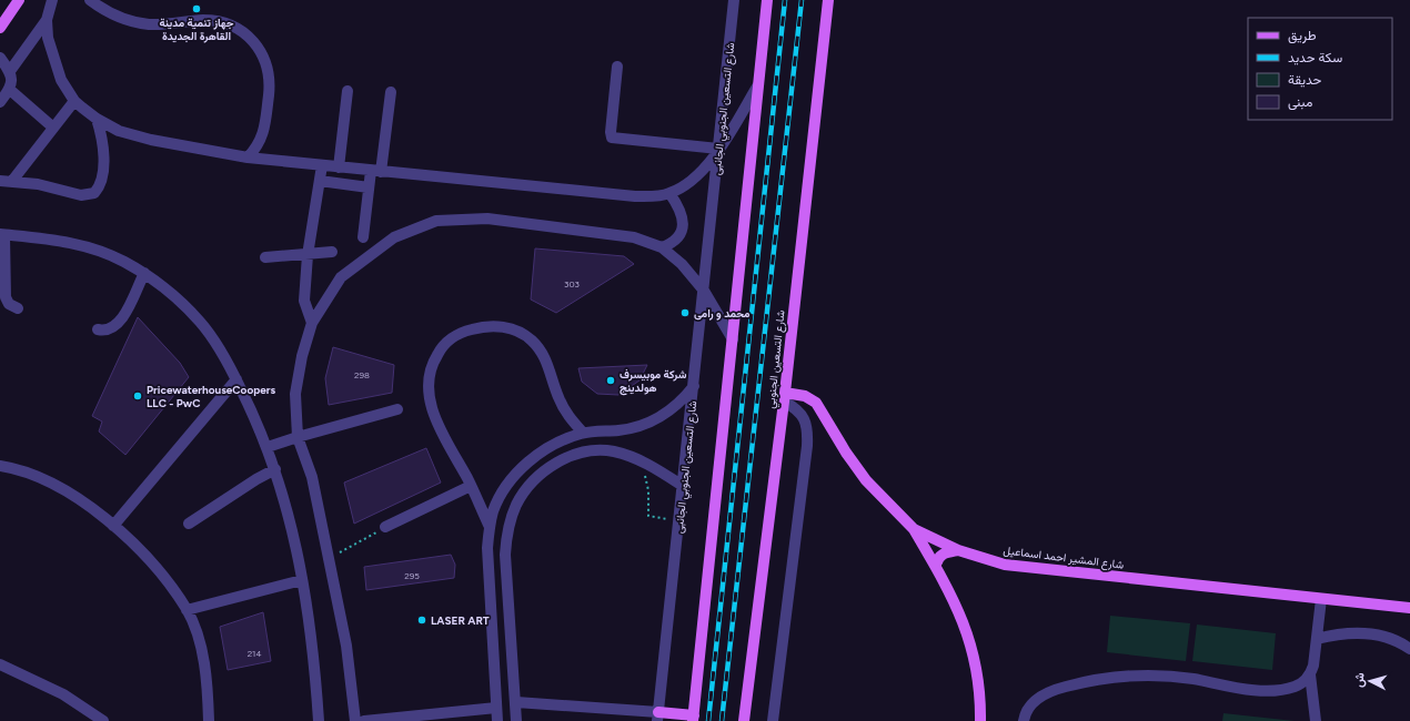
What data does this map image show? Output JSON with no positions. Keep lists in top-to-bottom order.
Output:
{
  "streets": {
    "main road": ["شارع التسعين الجنوبي", "شارع المشير احمد اسماعيل"],
    "street": ["شارع التسعين الجنوبي الجانبى"]
  },
  "crossings": [
    ["شارع التسعين الجنوبي", "شارع المشير احمد اسماعيل"]
  ],
  "places": [
    "جهاز تنمية مدينة القاهرة الجديدة",
    "محمد و رامى",
    "شركة موبيسرف هولدينج",
    "PricewaterhouseCoopers LLC - PwC",
    "LASER ART"
  ],
  "house_numbers": [
    "303",
    "298",
    "295",
    "214"
  ],
  "legend": [
    "طريق",
    "سكة حديد",
    "حديقة",
    "مبنى"
  ],
  "north": "left"
}
